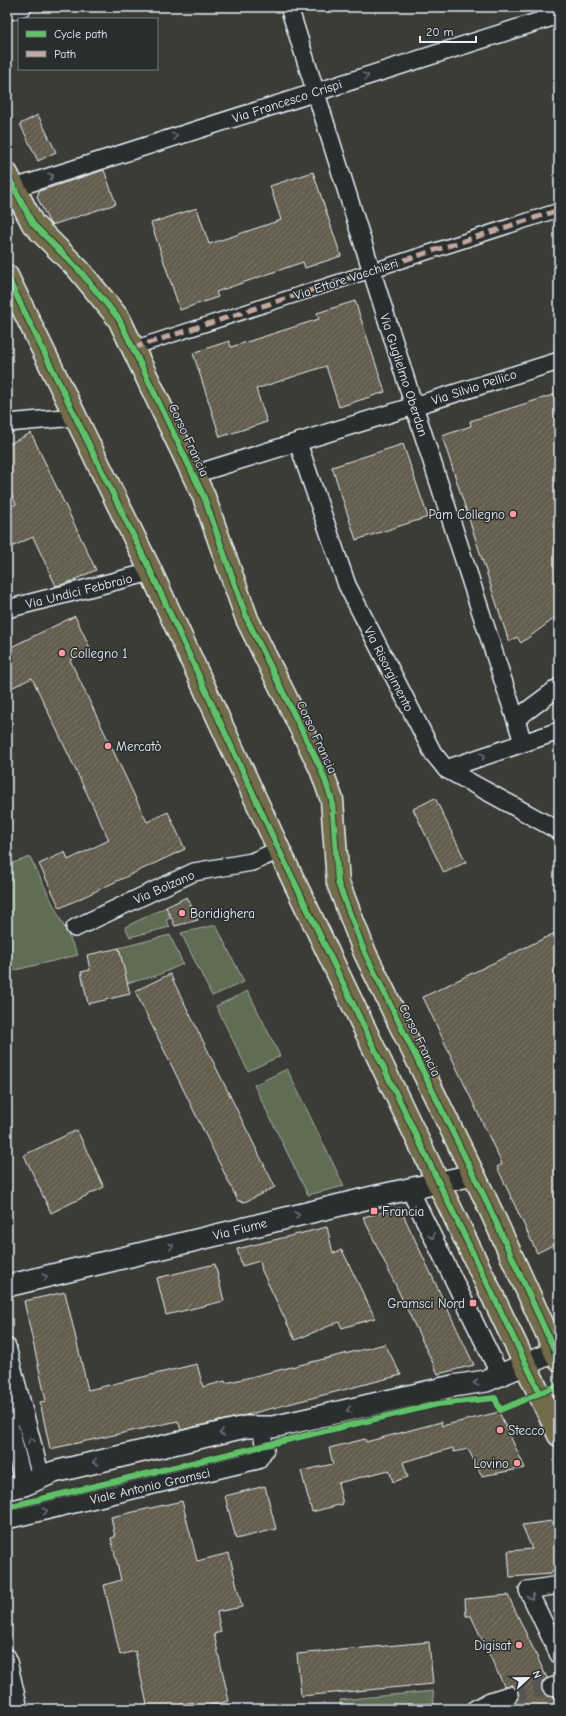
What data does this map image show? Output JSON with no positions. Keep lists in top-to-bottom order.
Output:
{
  "streets": {
    "main road": ["Corso Francia"],
    "street": [
      "Via Francesco Crispi",
      "Via Ettore Vacchieri",
      "Via Guglielmo Oberdan",
      "Via Silvio Pellico",
      "Via Undici Febbraio",
      "Via Risorgimento",
      "Via Bolzano",
      "Via Fiume",
      "Viale Antonio Gramsci"
    ]
  },
  "crossings": [
    ["Via Francesco Crispi", "Via Guglielmo Oberdan"],
    ["Via Francesco Crispi", "Corso Francia"],
    ["Via Ettore Vacchieri", "Via Guglielmo Oberdan"],
    ["Via Ettore Vacchieri", "Corso Francia"],
    ["Via Guglielmo Oberdan", "Via Silvio Pellico"],
    ["Via Silvio Pellico", "Corso Francia"],
    ["Via Silvio Pellico", "Via Risorgimento"],
    ["Corso Francia", "Via Risorgimento"],
    ["Corso Francia", "Via Fiume"]
  ],
  "one_way": ["Via Francesco Crispi", "Via Fiume"],
  "places": {
    "other": [
      "Pam Collegno",
      "Collegno 1",
      "Mercatò",
      "Boridighera",
      "Stecco",
      "Lovino",
      "Digisat"
    ],
    "transit": ["Francia", "Gramsci Nord"]
  },
  "legend": ["Cycle path", "Path"],
  "scale_bar": "20 m",
  "north": "right"
}
